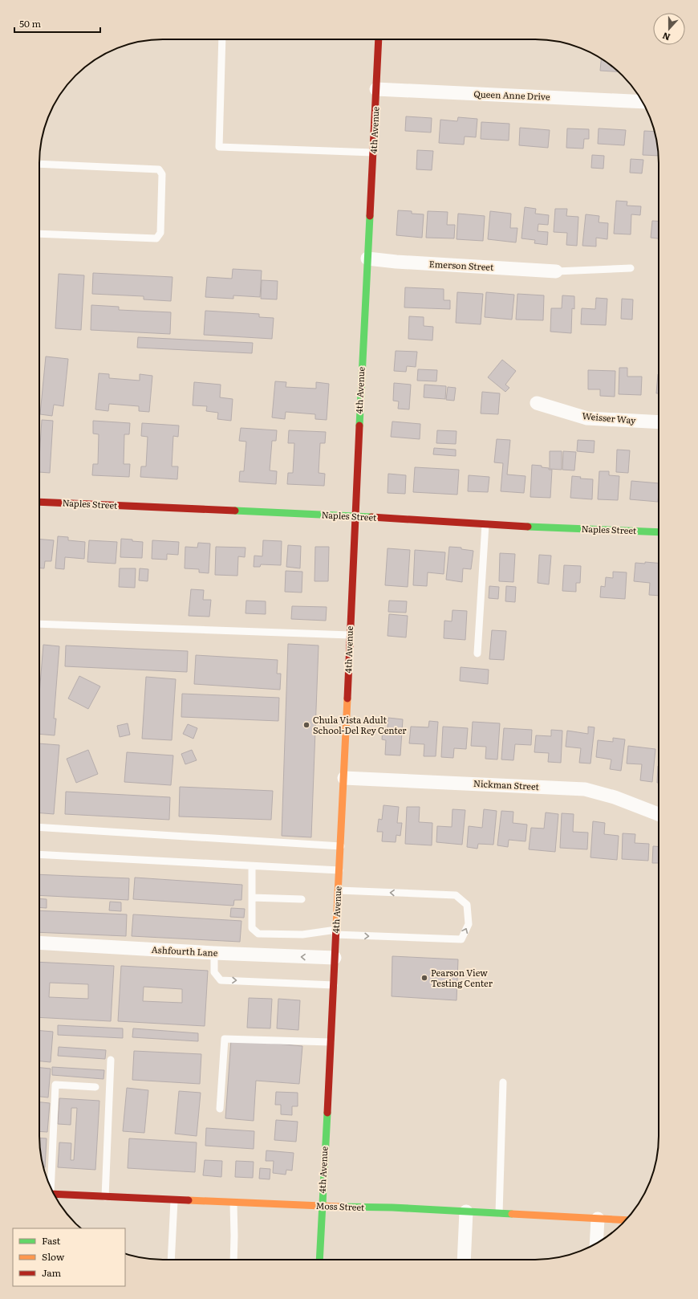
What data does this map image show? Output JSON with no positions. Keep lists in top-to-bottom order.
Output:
{
  "streets": {
    "main road": ["4th Avenue", "Naples Street", "Moss Street"],
    "street": [
      "Queen Anne Drive",
      "Emerson Street",
      "Weisser Way",
      "Nickman Street",
      "Ashfourth Lane"
    ]
  },
  "crossings": [
    ["Queen Anne Drive", "4th Avenue"],
    ["4th Avenue", "Emerson Street"],
    ["4th Avenue", "Naples Street"],
    ["4th Avenue", "Nickman Street"],
    ["4th Avenue", "Ashfourth Lane"],
    ["4th Avenue", "Moss Street"]
  ],
  "one_way": ["Ashfourth Lane"],
  "places": ["Chula Vista Adult School-Del Rey Center", "Pearson View Testing Center"],
  "legend": ["Fast", "Slow", "Jam"],
  "scale_bar": "50 m",
  "north": "bottom"
}
